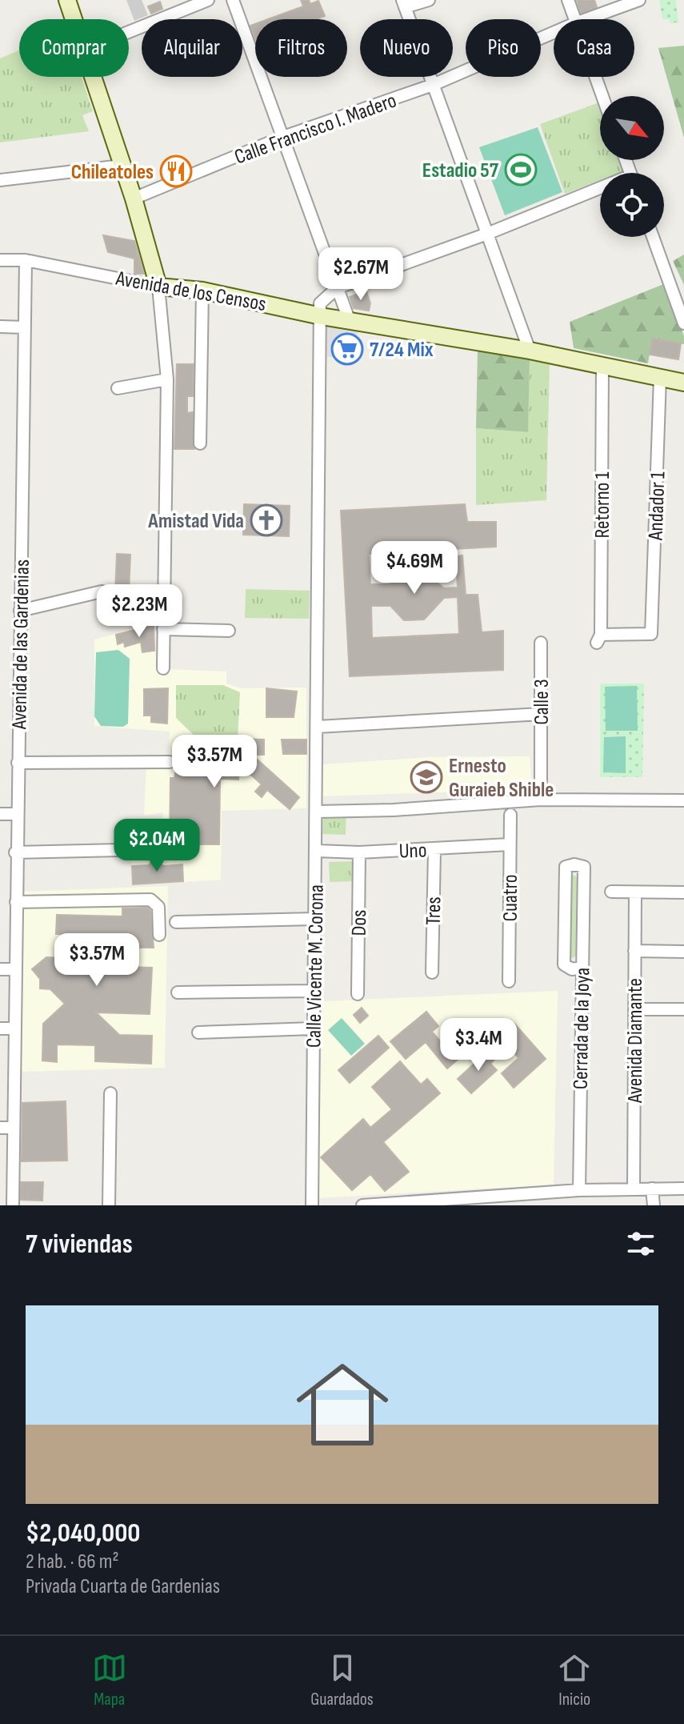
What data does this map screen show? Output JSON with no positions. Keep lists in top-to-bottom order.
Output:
{
  "streets": {
    "street": [
      "Calle Francisco I. Madero",
      "Avenida de los Censos",
      "Retorno 1",
      "Andador 1",
      "Avenida de las Gardenias",
      "Calle 3",
      "Uno",
      "Cuatro",
      "Tres",
      "Dos",
      "Calle Vicente M. Corona",
      "Cerrada de la Joya",
      "Avenida Diamante"
    ]
  },
  "crossings": [
    ["Avenida de los Censos", "Retorno 1"],
    ["Avenida de los Censos", "Andador 1"],
    ["Avenida de los Censos", "Avenida de las Gardenias"],
    ["Avenida de los Censos", "Calle Vicente M. Corona"],
    ["Retorno 1", "Andador 1"],
    ["Uno", "Cuatro"],
    ["Uno", "Tres"],
    ["Uno", "Dos"],
    ["Uno", "Calle Vicente M. Corona"]
  ],
  "places": {
    "sports": ["Estadio 57"],
    "restaurant": ["Chileatoles"],
    "supermarket": ["7/24 Mix"],
    "church": ["Amistad Vida"],
    "school or university": ["Ernesto Guraieb Shible"]
  },
  "north": "bottom right",
  "page": {
    "chip": [
      "Comprar",
      "Alquilar",
      "Filtros",
      "Nuevo",
      "Piso",
      "Casa"
    ],
    "price": [
      "$2.67M",
      "$4.69M",
      "$2.23M",
      "$3.57M",
      "$2.04M",
      "$3.57M",
      "$3.4M"
    ],
    "heading": "7 viviendas",
    "list": [
      {
        "name": "$2,040,000",
        "note": "2 hab. · 66 m² · Privada Cuarta de Gardenias"
      }
    ],
    "tabs": ["Mapa", "Guardados", "Inicio"]
  }
}
